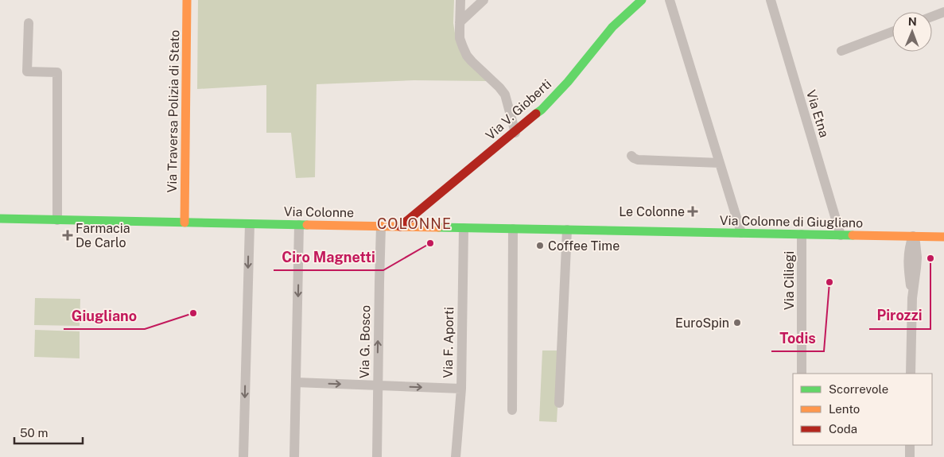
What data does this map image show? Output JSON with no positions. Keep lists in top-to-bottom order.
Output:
{
  "streets": {
    "main road": [
      "Via V. Gioberti",
      "Via Traversa Polizia di Stato",
      "Via Colonne",
      "Via Colonne di Giugliano"
    ],
    "street": [
      "Via Etna",
      "Via Ciliegi",
      "Via G. Bosco",
      "Via F. Aporti"
    ]
  },
  "crossings": [
    ["Via V. Gioberti", "Via Colonne"],
    ["Via Traversa Polizia di Stato", "Via Colonne"],
    ["Via Etna", "Via Colonne di Giugliano"],
    ["Via Colonne", "Via Colonne di Giugliano"],
    ["Via Colonne", "Via G. Bosco"],
    ["Via Colonne", "Via F. Aporti"],
    ["Via Colonne di Giugliano", "Via Ciliegi"]
  ],
  "districts": ["COLONNE"],
  "places": {
    "health": ["Le Colonne", "Farmacia De Carlo"],
    "other": [
      "Ciro Magnetti",
      "Coffee Time",
      "Pirozzi",
      "Todis",
      "Giugliano",
      "EuroSpin"
    ]
  },
  "legend": ["Scorrevole", "Lento", "Coda"],
  "scale_bar": "50 m",
  "north": "top"
}
